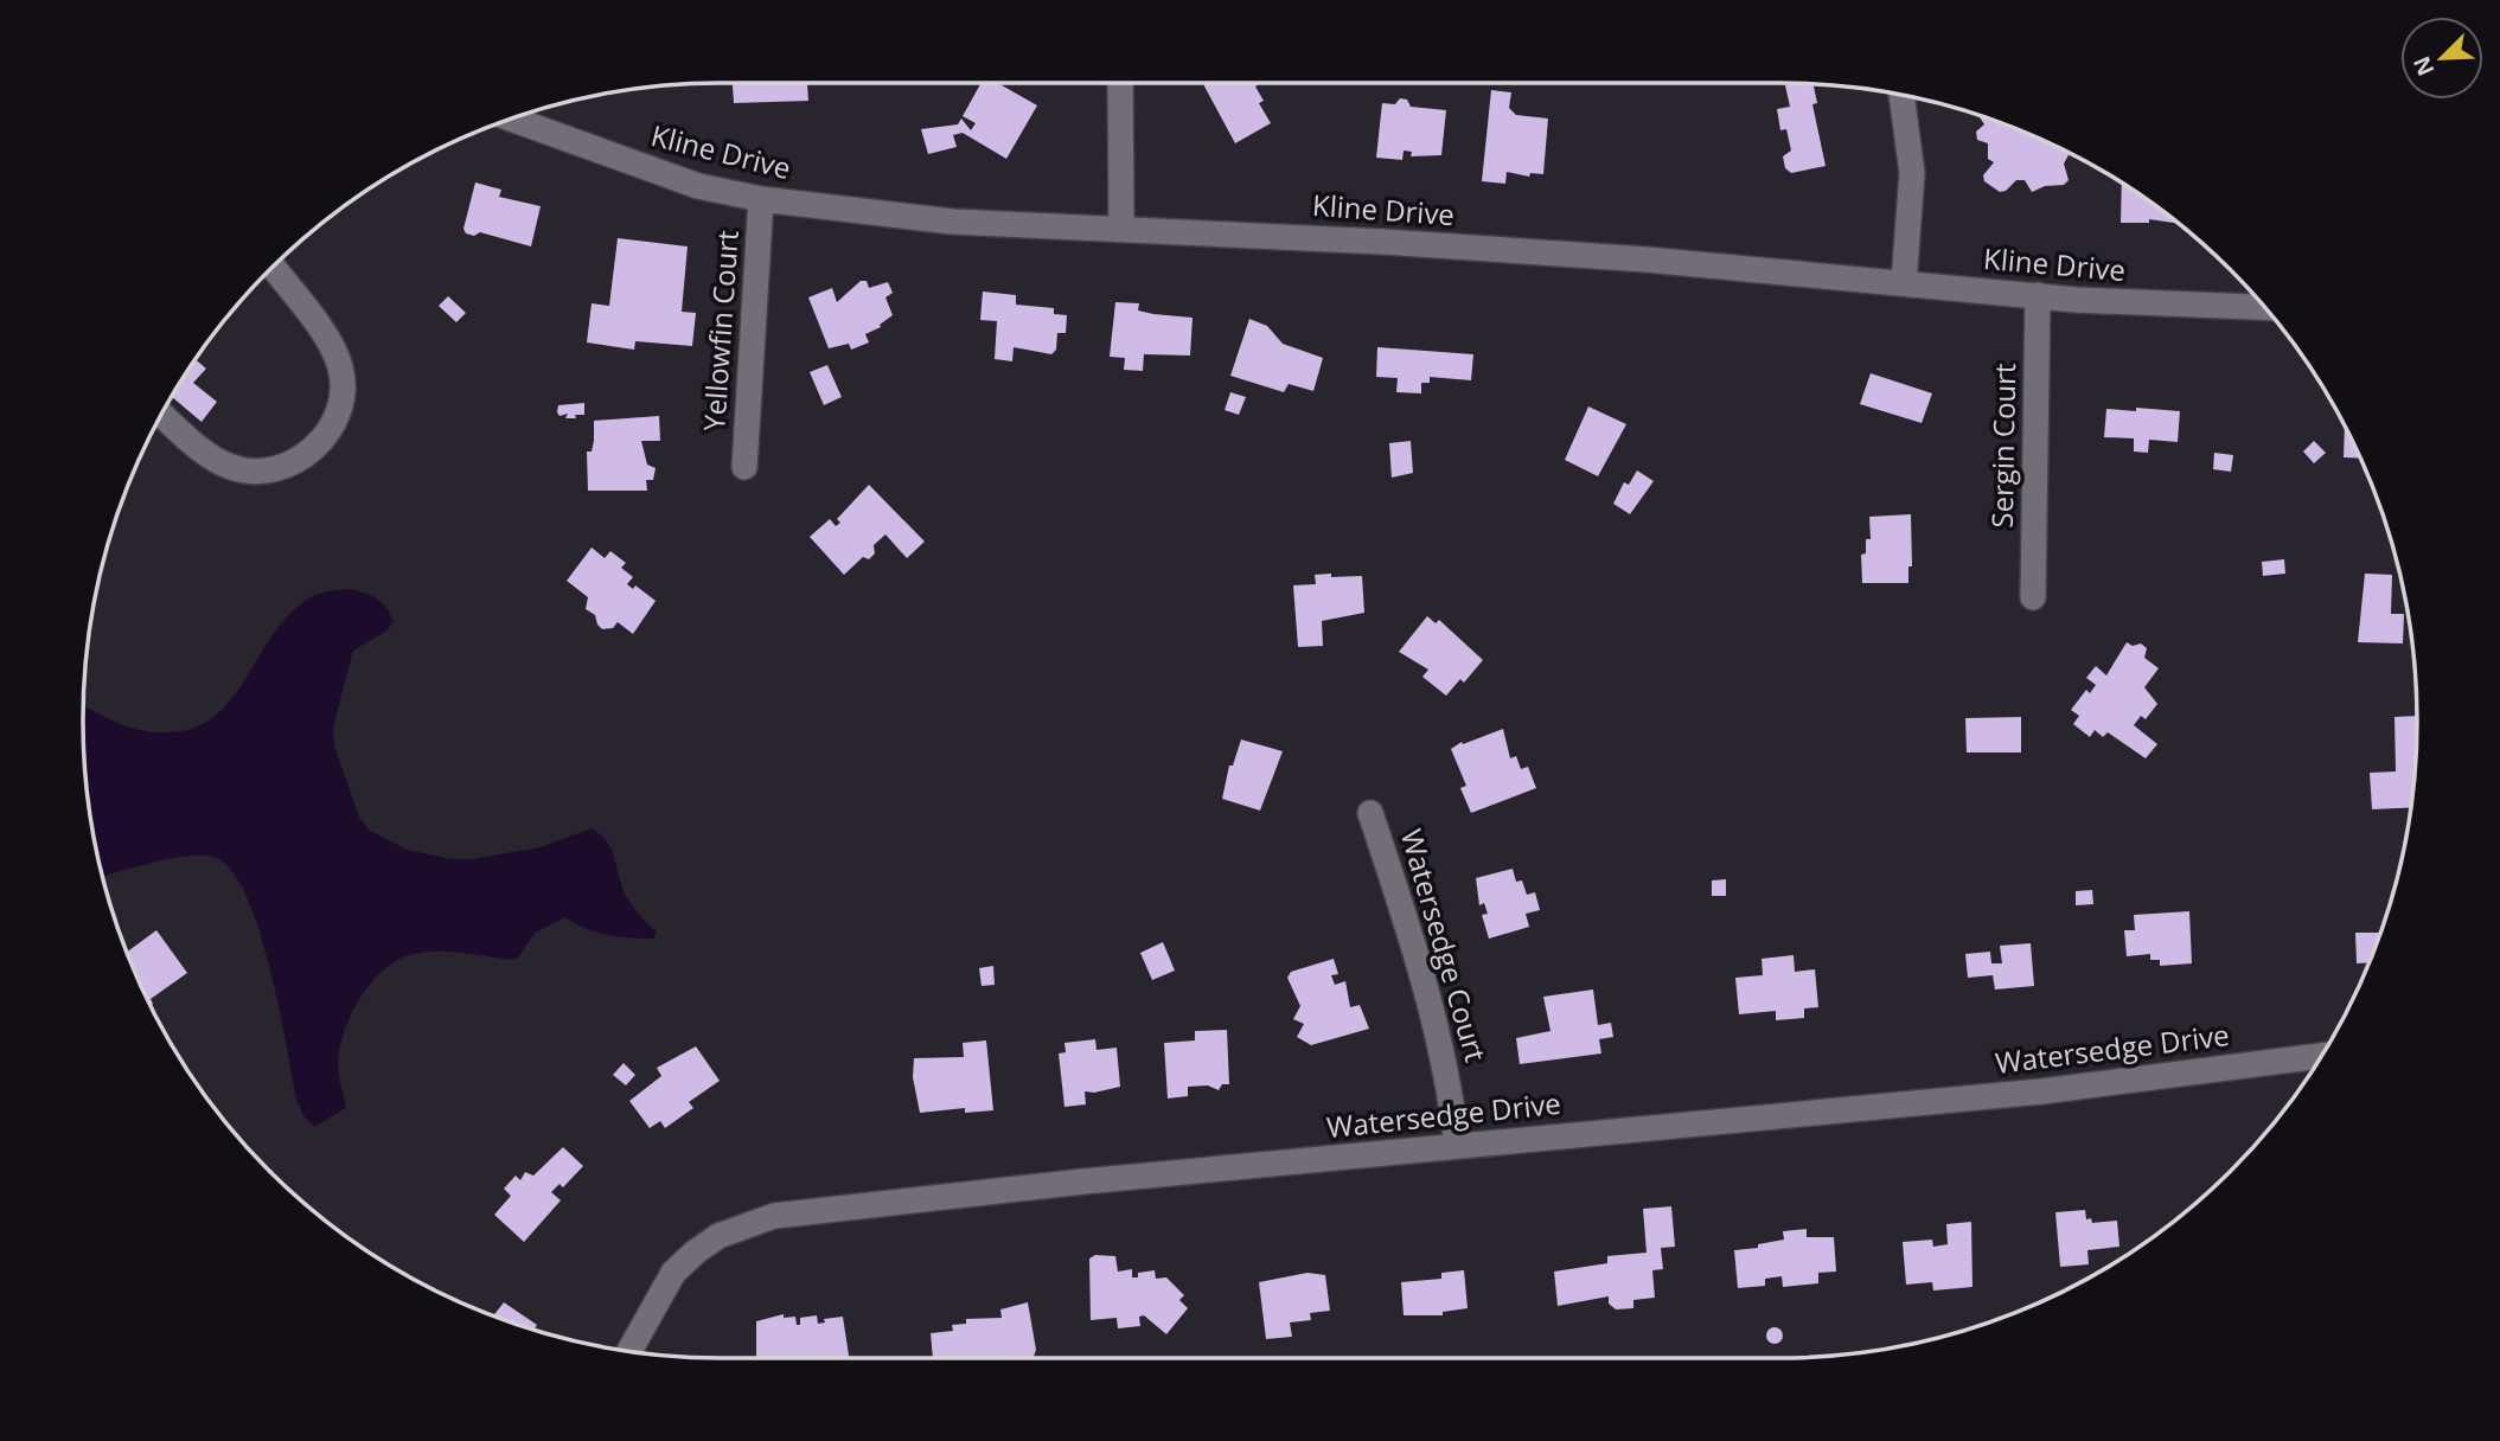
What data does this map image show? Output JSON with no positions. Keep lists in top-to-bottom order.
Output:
{
  "streets": {
    "street": [
      "Kline Drive",
      "Yellowfin Court",
      "Sergin Court",
      "Watersedge Court",
      "Watersedge Drive"
    ]
  },
  "crossings": [
    ["Kline Drive", "Yellowfin Court"],
    ["Kline Drive", "Sergin Court"],
    ["Watersedge Court", "Watersedge Drive"]
  ],
  "north": "bottom left"
}
